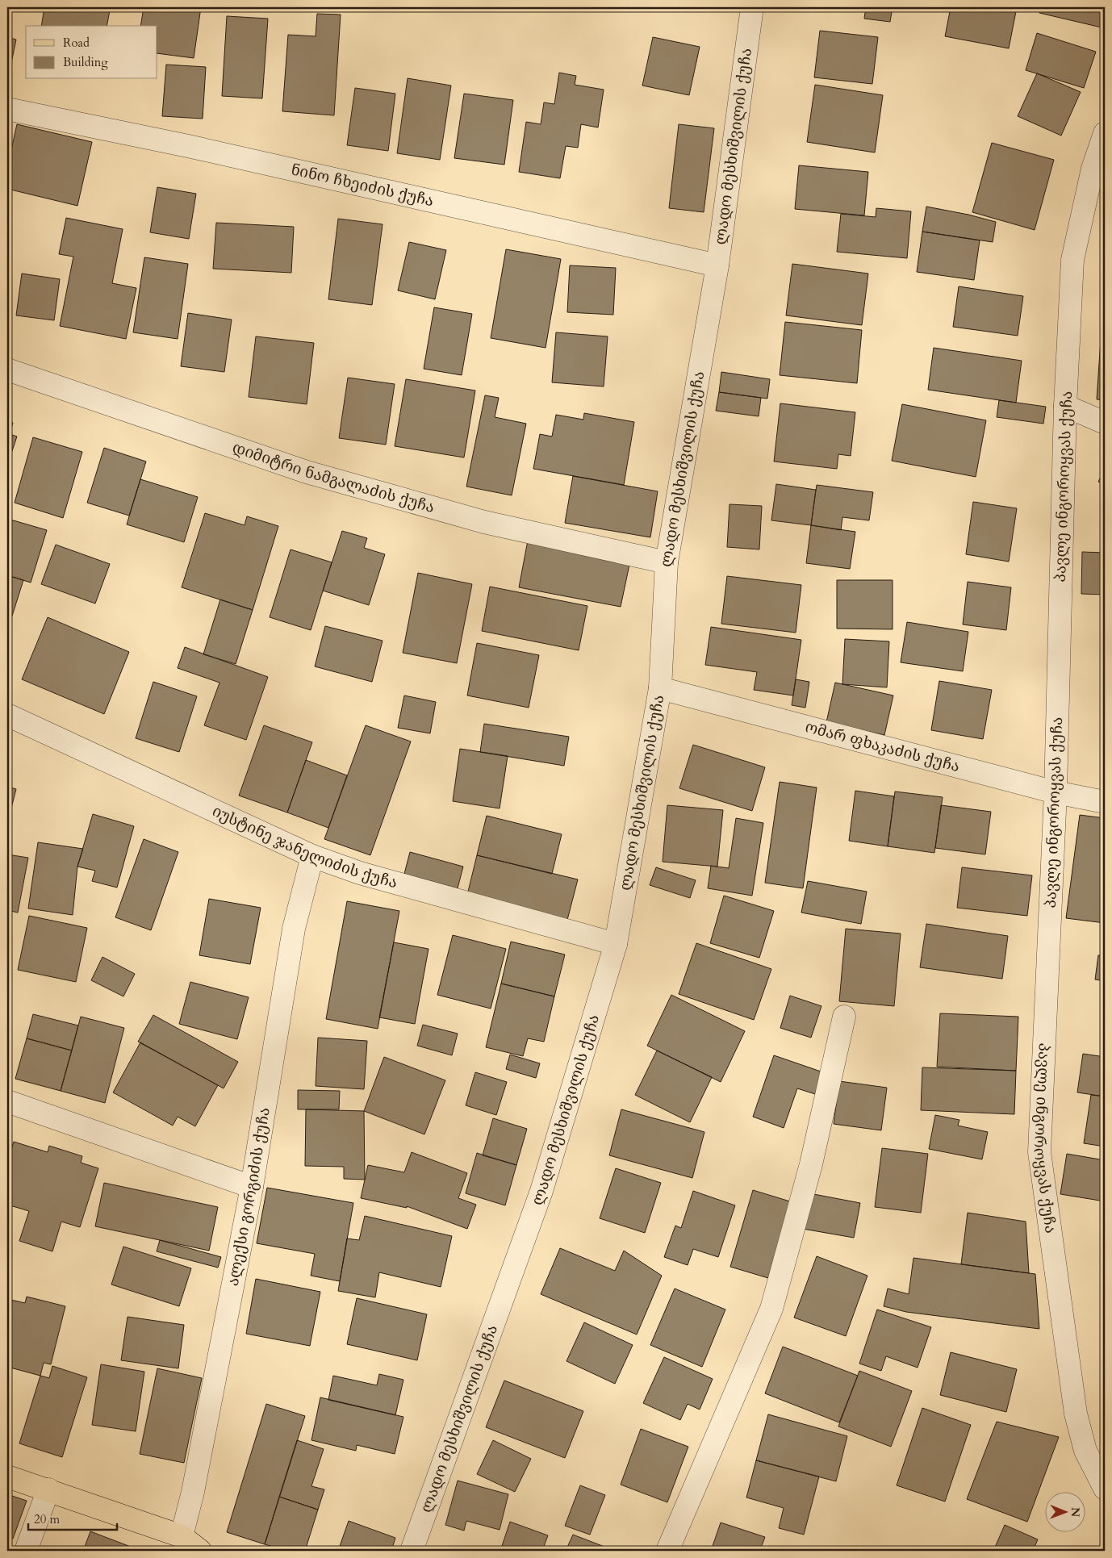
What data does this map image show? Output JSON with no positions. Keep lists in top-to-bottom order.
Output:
{
  "streets": {
    "street": [
      "ლადო მესხიშვილის ქუჩა",
      "ნინო ჩხეიძის ქუჩა",
      "დიმიტრი ნამგალაძის ქუჩა",
      "პავლე ინგოროყვას ქუჩა",
      "ომარ ფხაკაძის ქუჩა",
      "იუსტინე ჯანელიძის ქუჩა",
      "ალექსი გორგიძის ქუჩა"
    ]
  },
  "crossings": [
    ["ლადო მესხიშვილის ქუჩა", "ნინო ჩხეიძის ქუჩა"],
    ["ლადო მესხიშვილის ქუჩა", "დიმიტრი ნამგალაძის ქუჩა"],
    ["ლადო მესხიშვილის ქუჩა", "ომარ ფხაკაძის ქუჩა"],
    ["ლადო მესხიშვილის ქუჩა", "იუსტინე ჯანელიძის ქუჩა"],
    ["პავლე ინგოროყვას ქუჩა", "ომარ ფხაკაძის ქუჩა"],
    ["იუსტინე ჯანელიძის ქუჩა", "ალექსი გორგიძის ქუჩა"]
  ],
  "legend": ["Road", "Building"],
  "scale_bar": "20 m",
  "north": "right"
}
